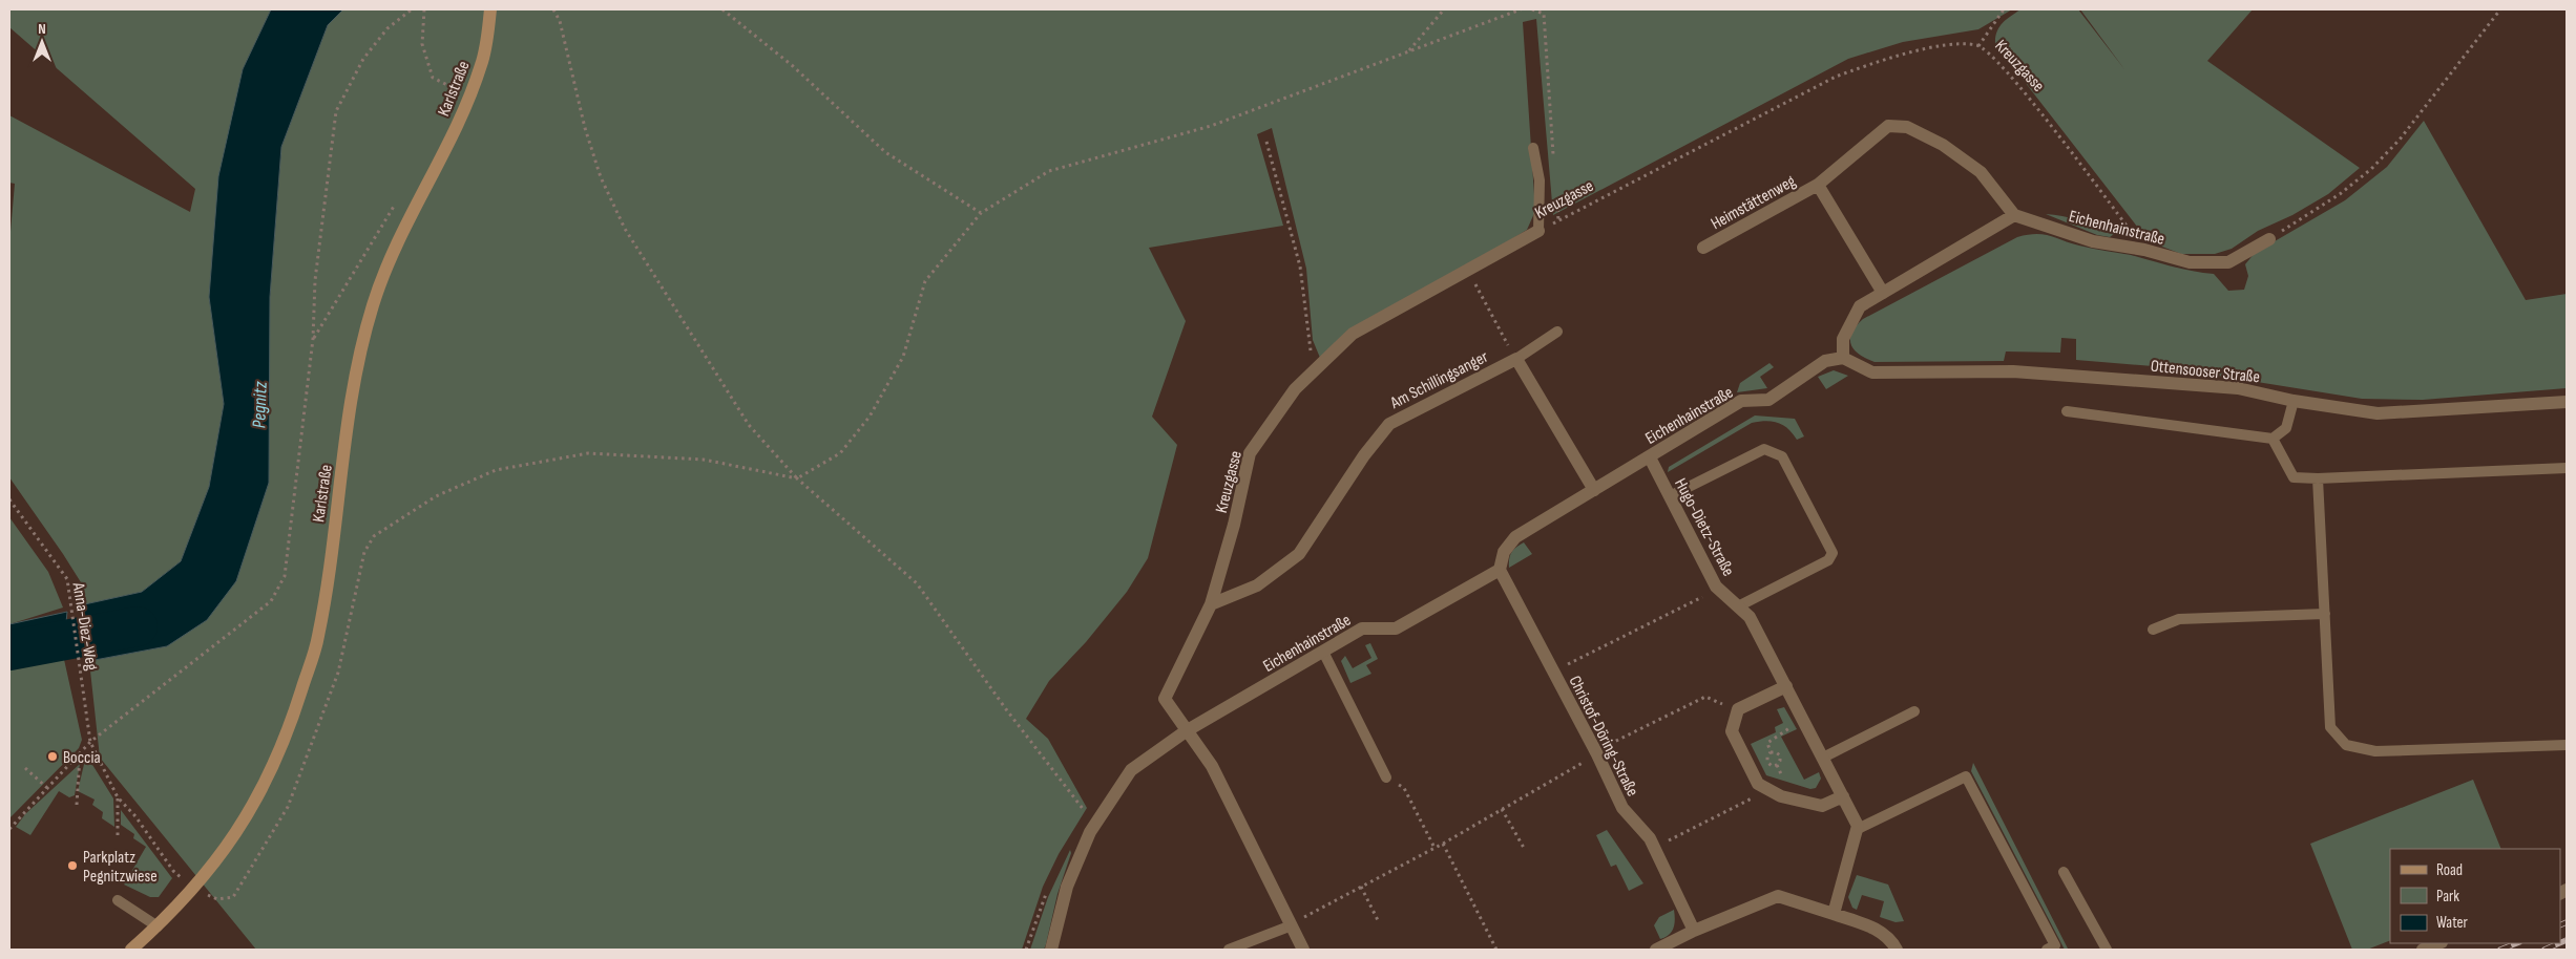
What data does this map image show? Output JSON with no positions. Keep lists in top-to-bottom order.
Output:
{
  "streets": {
    "main road": ["Karlstraße"],
    "street": [
      "Kreuzgasse",
      "Heimstättenweg",
      "Eichenhainstraße",
      "Ottensooser Straße",
      "Am Schillingsanger",
      "Hugo-Dietz-Straße",
      "Christof-Döring-Straße"
    ],
    "path": ["Anna-Diez-Weg"]
  },
  "crossings": [
    ["Kreuzgasse", "Eichenhainstraße"],
    ["Kreuzgasse", "Am Schillingsanger"],
    ["Heimstättenweg", "Eichenhainstraße"],
    ["Eichenhainstraße", "Ottensooser Straße"],
    ["Eichenhainstraße", "Hugo-Dietz-Straße"],
    ["Eichenhainstraße", "Christof-Döring-Straße"]
  ],
  "water": ["Pegnitz"],
  "places": ["Boccia", "Parkplatz Pegnitzwiese"],
  "legend": ["Road", "Park", "Water"],
  "north": "top"
}
